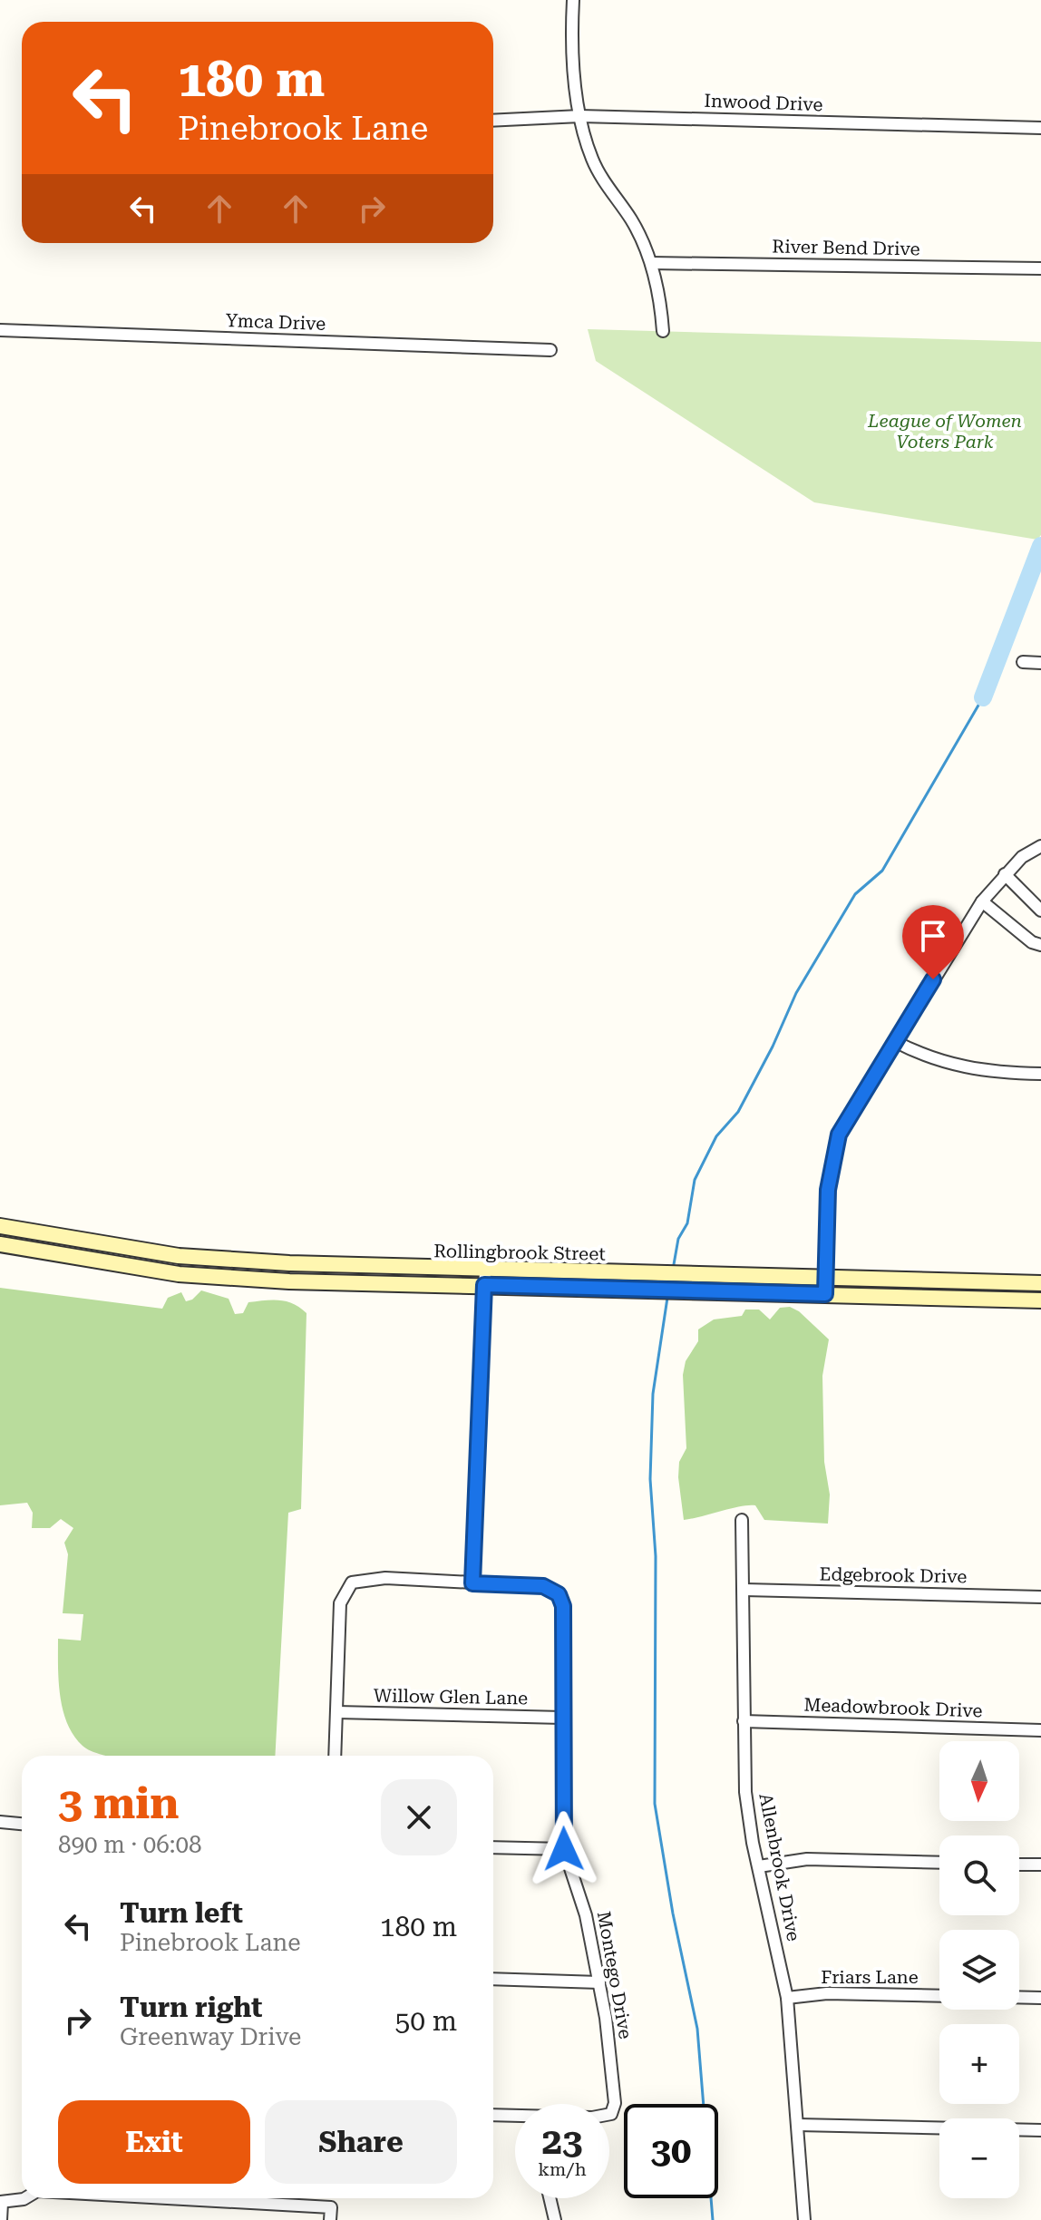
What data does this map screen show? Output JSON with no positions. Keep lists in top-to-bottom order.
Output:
{
  "streets": {
    "main road": ["Rollingbrook Street"],
    "street": [
      "Inwood Drive",
      "River Bend Drive",
      "Ymca Drive",
      "Edgebrook Drive",
      "Willow Glen Lane",
      "Meadowbrook Drive",
      "Allenbrook Drive",
      "Montego Drive",
      "Friars Lane"
    ]
  },
  "crossings": [
    ["Edgebrook Drive", "Allenbrook Drive"],
    ["Willow Glen Lane", "Montego Drive"],
    ["Meadowbrook Drive", "Allenbrook Drive"],
    ["Allenbrook Drive", "Friars Lane"]
  ],
  "parks": ["League of Women Voters Park"],
  "north": "bottom",
  "page": {
    "turn": ["180 m", "Pinebrook Lane"],
    "map_buttons": ["+", "−"],
    "heading": ["3 min", "890 m · 06:08"],
    "list": [
      {
        "name": "Turn left",
        "note": "Pinebrook Lane",
        "value": "180 m"
      },
      {
        "name": "Turn right",
        "note": "Greenway Drive",
        "value": "50 m"
      }
    ],
    "buttons": ["Exit", "Share"],
    "speed": "23 km/h",
    "limit": "30"
  }
}
